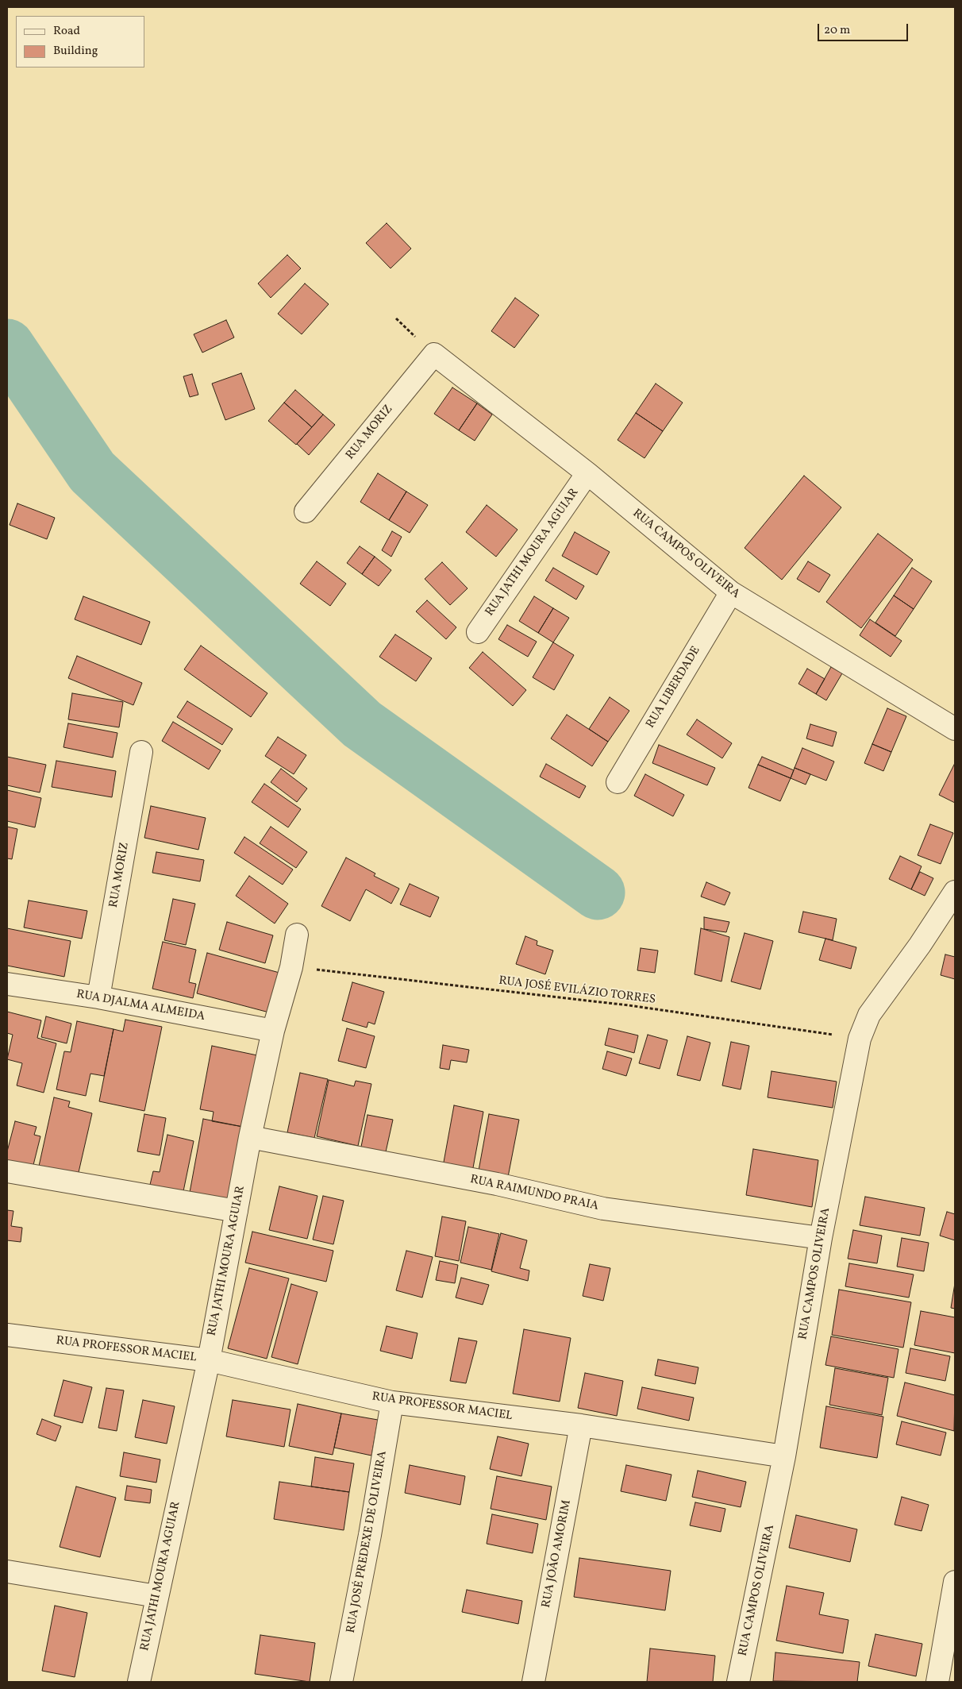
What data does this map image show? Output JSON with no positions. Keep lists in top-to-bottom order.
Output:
{
  "streets": {
    "street": [
      "RUA MORIZ",
      "RUA JATHI MOURA AGUIAR",
      "RUA CAMPOS OLIVEIRA",
      "RUA LIBERDADE",
      "RUA DJALMA ALMEIDA",
      "RUA RAIMUNDO PRAIA",
      "RUA PROFESSOR MACIEL",
      "RUA JOSÉ PREDEXE DE OLIVEIRA",
      "RUA JOÃO AMORIM"
    ],
    "path": ["RUA JOSÉ EVILÁZIO TORRES"]
  },
  "crossings": [
    ["RUA MORIZ", "RUA CAMPOS OLIVEIRA"],
    ["RUA MORIZ", "RUA DJALMA ALMEIDA"],
    ["RUA JATHI MOURA AGUIAR", "RUA CAMPOS OLIVEIRA"],
    ["RUA JATHI MOURA AGUIAR", "RUA JOSÉ EVILÁZIO TORRES"],
    ["RUA JATHI MOURA AGUIAR", "RUA DJALMA ALMEIDA"],
    ["RUA JATHI MOURA AGUIAR", "RUA RAIMUNDO PRAIA"],
    ["RUA JATHI MOURA AGUIAR", "RUA PROFESSOR MACIEL"],
    ["RUA CAMPOS OLIVEIRA", "RUA LIBERDADE"],
    ["RUA CAMPOS OLIVEIRA", "RUA JOSÉ EVILÁZIO TORRES"],
    ["RUA CAMPOS OLIVEIRA", "RUA RAIMUNDO PRAIA"],
    ["RUA CAMPOS OLIVEIRA", "RUA PROFESSOR MACIEL"],
    ["RUA PROFESSOR MACIEL", "RUA JOSÉ PREDEXE DE OLIVEIRA"],
    ["RUA PROFESSOR MACIEL", "RUA JOÃO AMORIM"]
  ],
  "legend": ["Road", "Building"],
  "scale_bar": "20 m"
}
